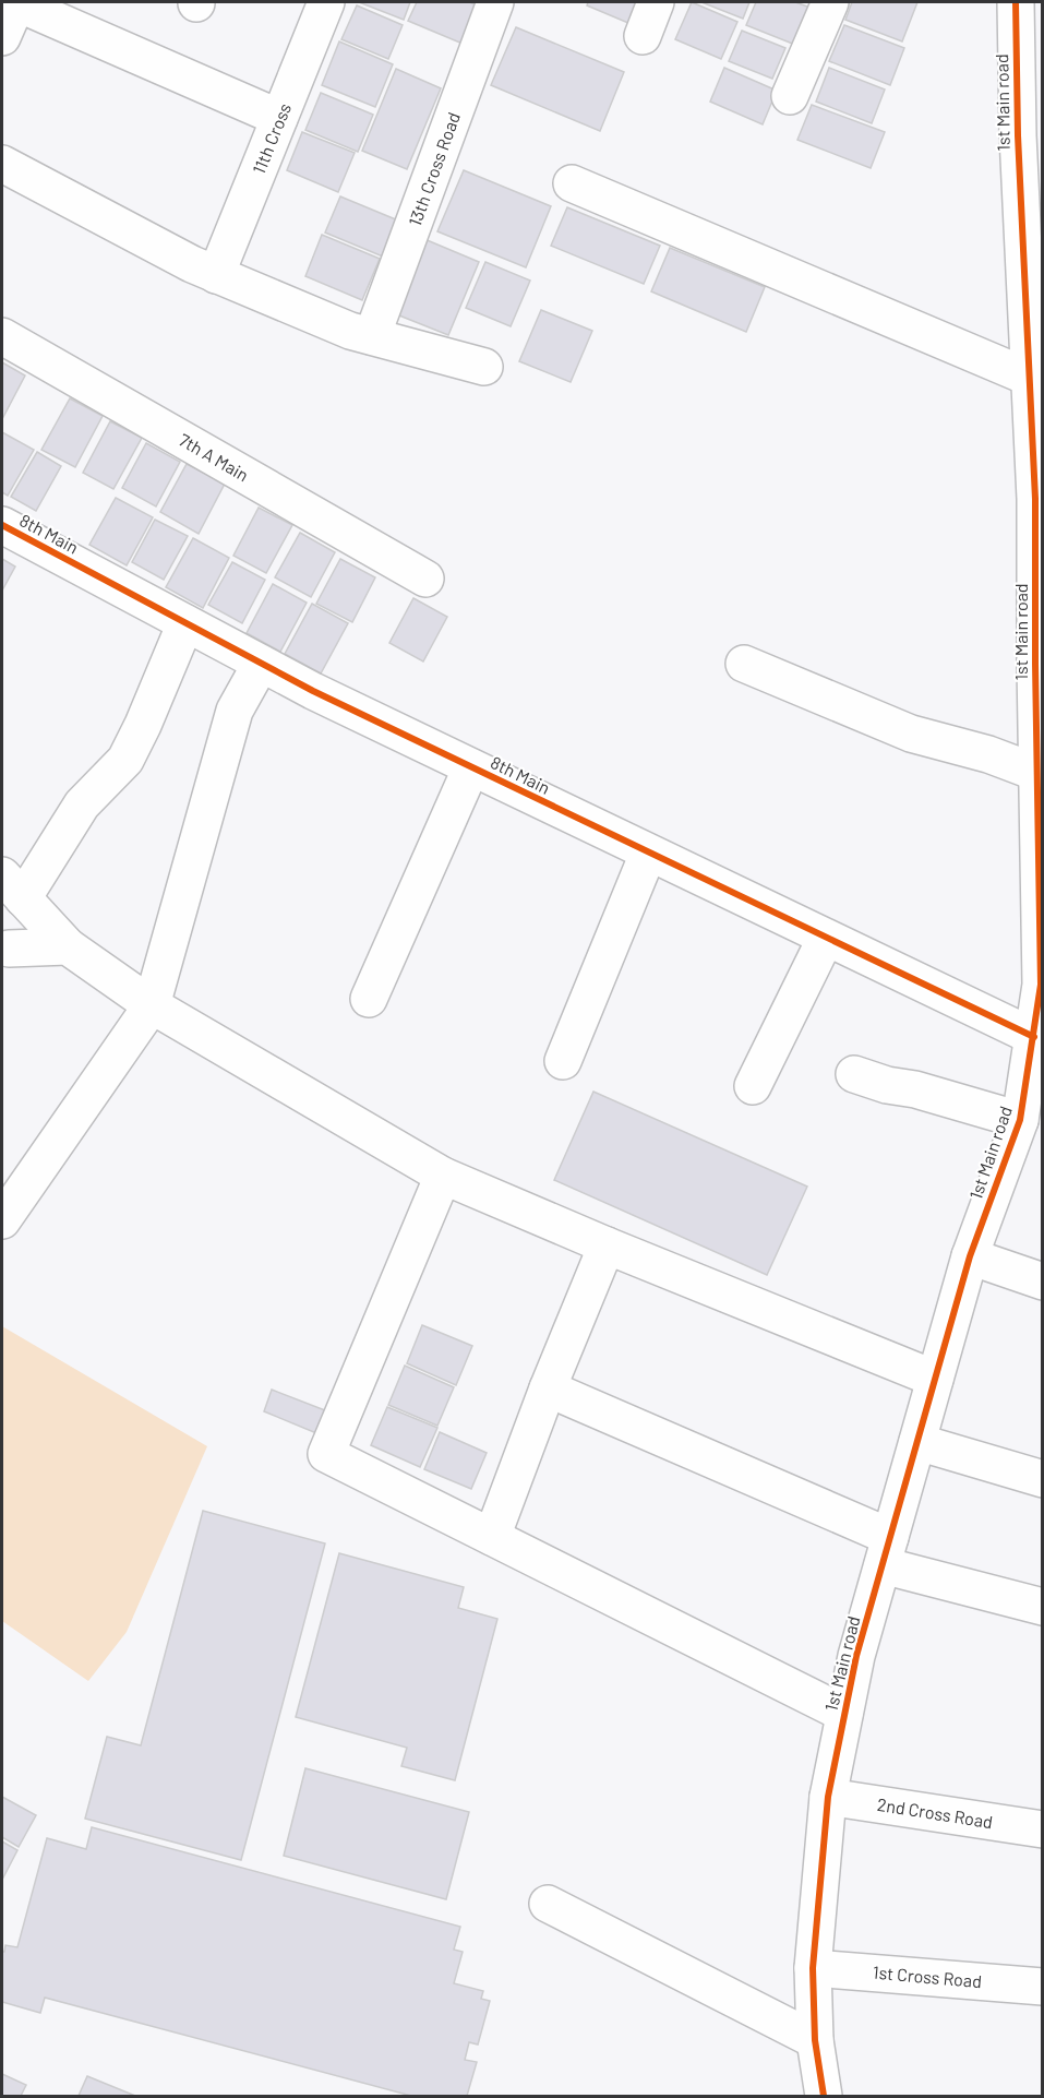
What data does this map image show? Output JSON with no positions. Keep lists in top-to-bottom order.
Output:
{
  "streets": {
    "street": [
      "1st Main road",
      "11th Cross",
      "13th Cross Road",
      "7th A Main",
      "8th Main",
      "2nd Cross Road",
      "1st Cross Road"
    ]
  },
  "crossings": [
    ["1st Main road", "8th Main"],
    ["1st Main road", "2nd Cross Road"],
    ["1st Main road", "1st Cross Road"]
  ]
}
